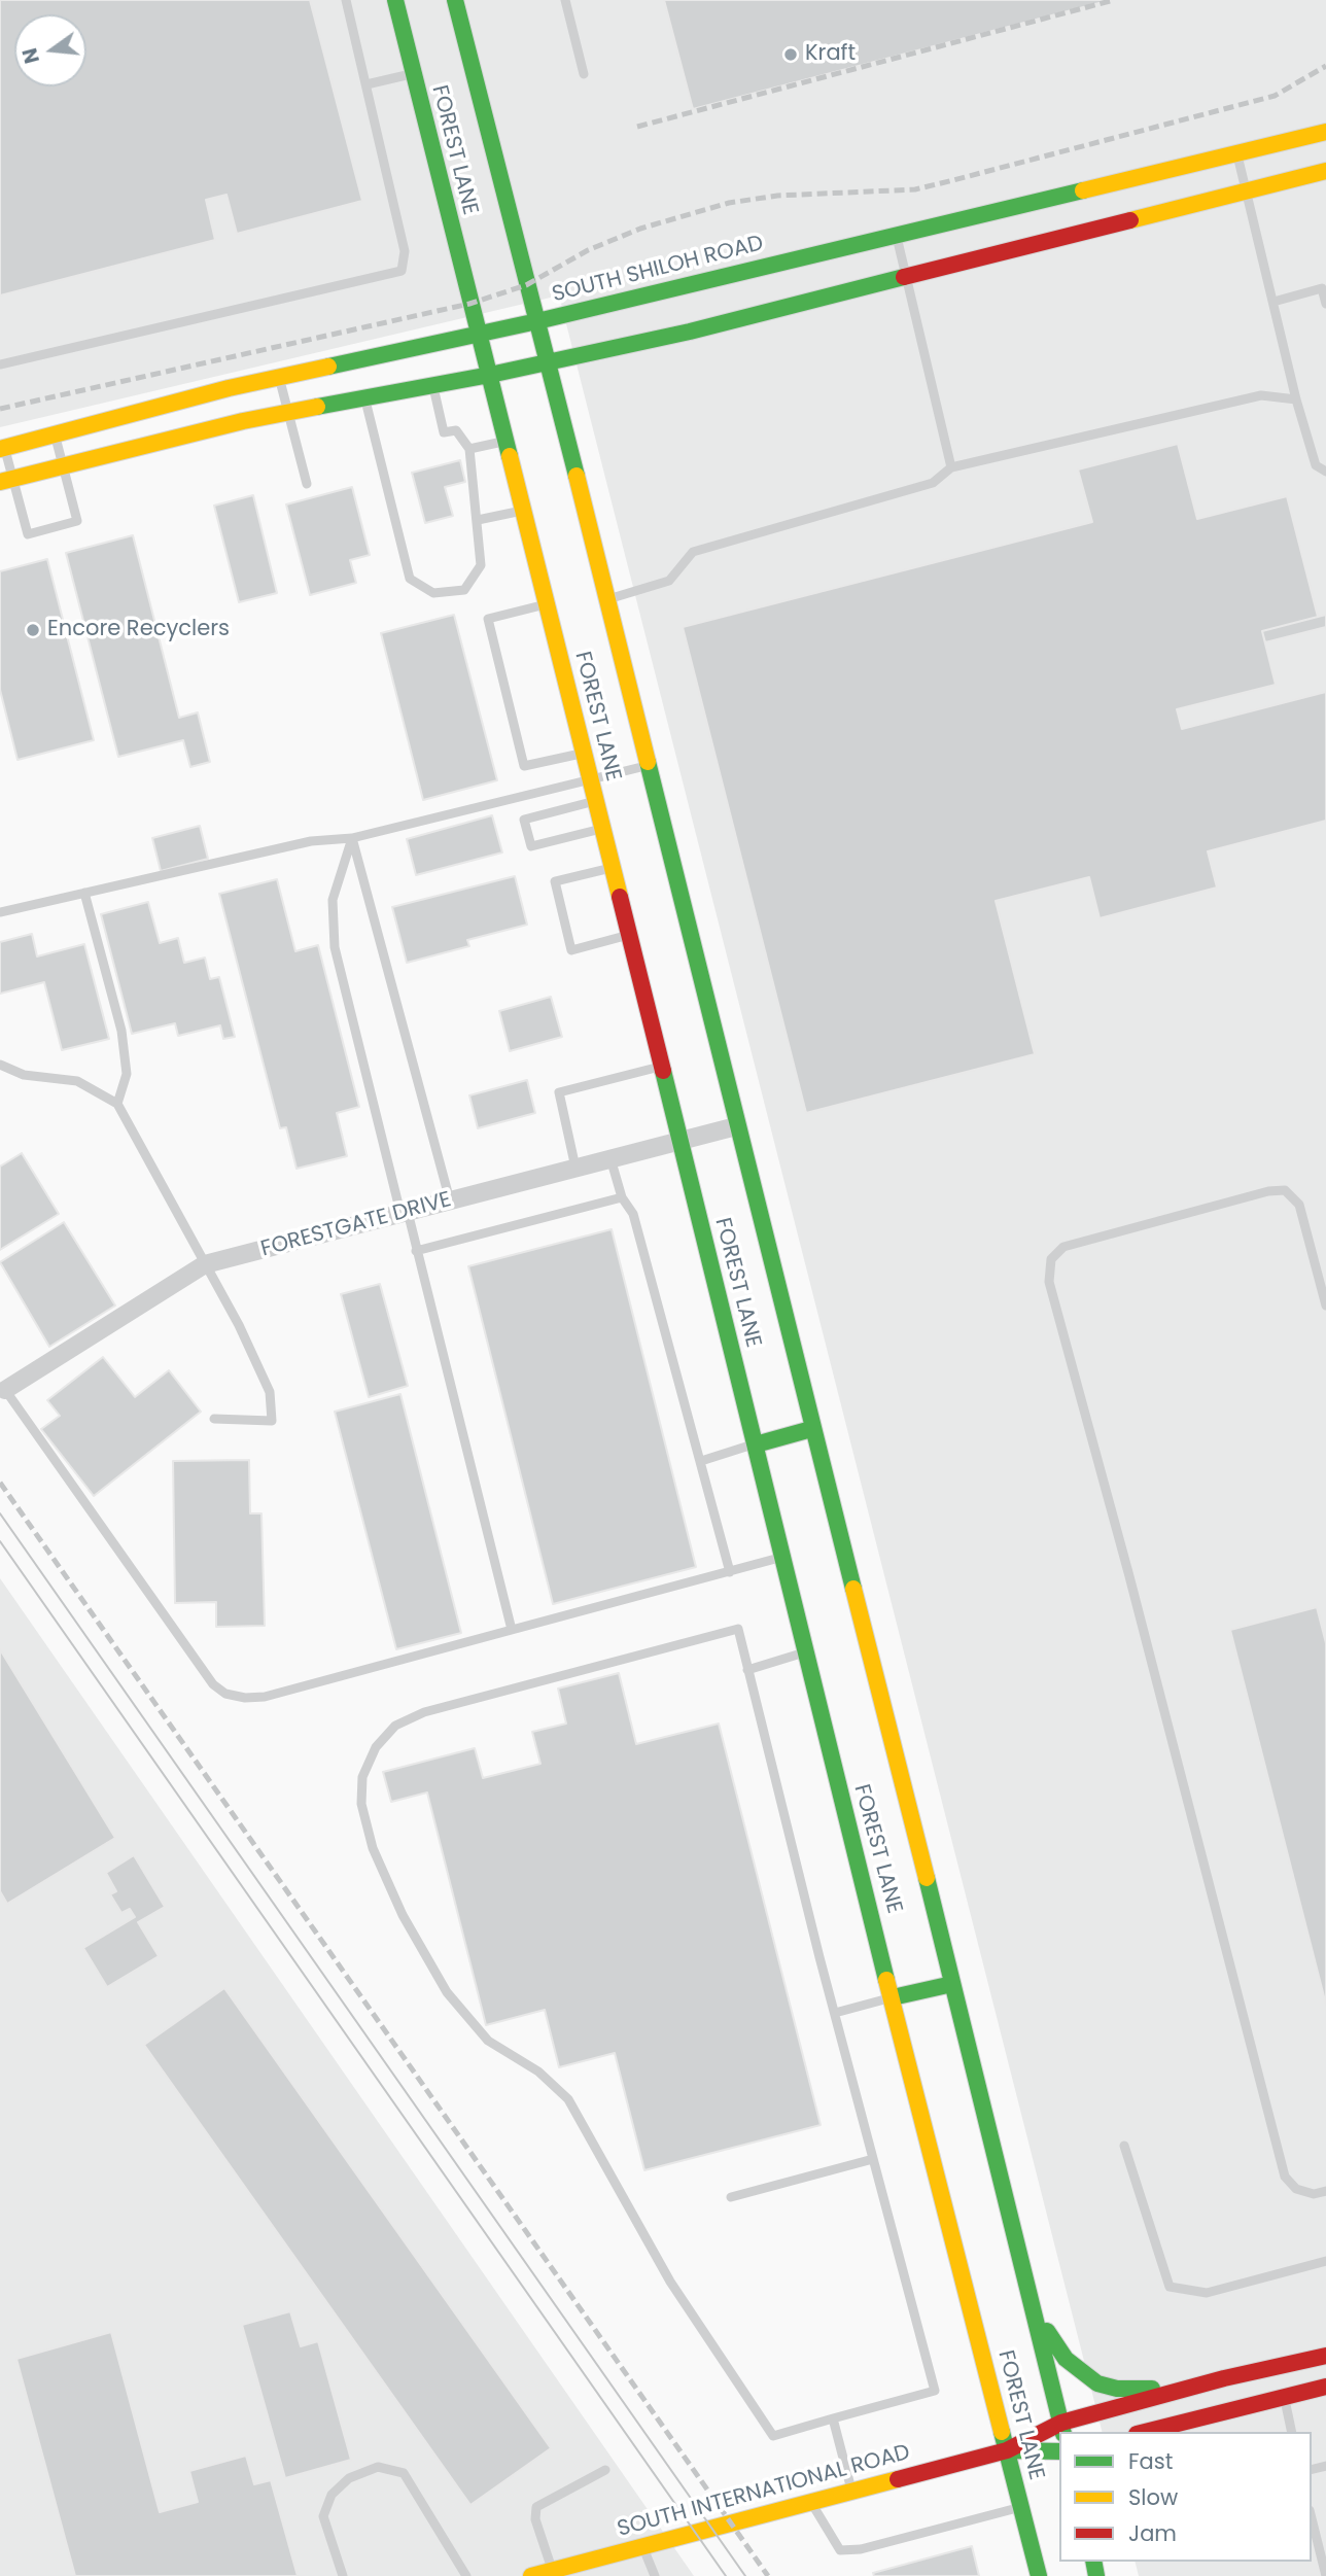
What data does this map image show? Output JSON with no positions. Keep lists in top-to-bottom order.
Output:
{
  "streets": {
    "main road": ["FOREST LANE", "SOUTH SHILOH ROAD", "SOUTH INTERNATIONAL ROAD"],
    "street": ["FORESTGATE DRIVE"]
  },
  "crossings": [
    ["FOREST LANE", "SOUTH SHILOH ROAD"],
    ["FOREST LANE", "FORESTGATE DRIVE"],
    ["FOREST LANE", "SOUTH INTERNATIONAL ROAD"]
  ],
  "places": ["Kraft", "Encore Recyclers"],
  "legend": ["Fast", "Slow", "Jam"],
  "north": "left"
}
